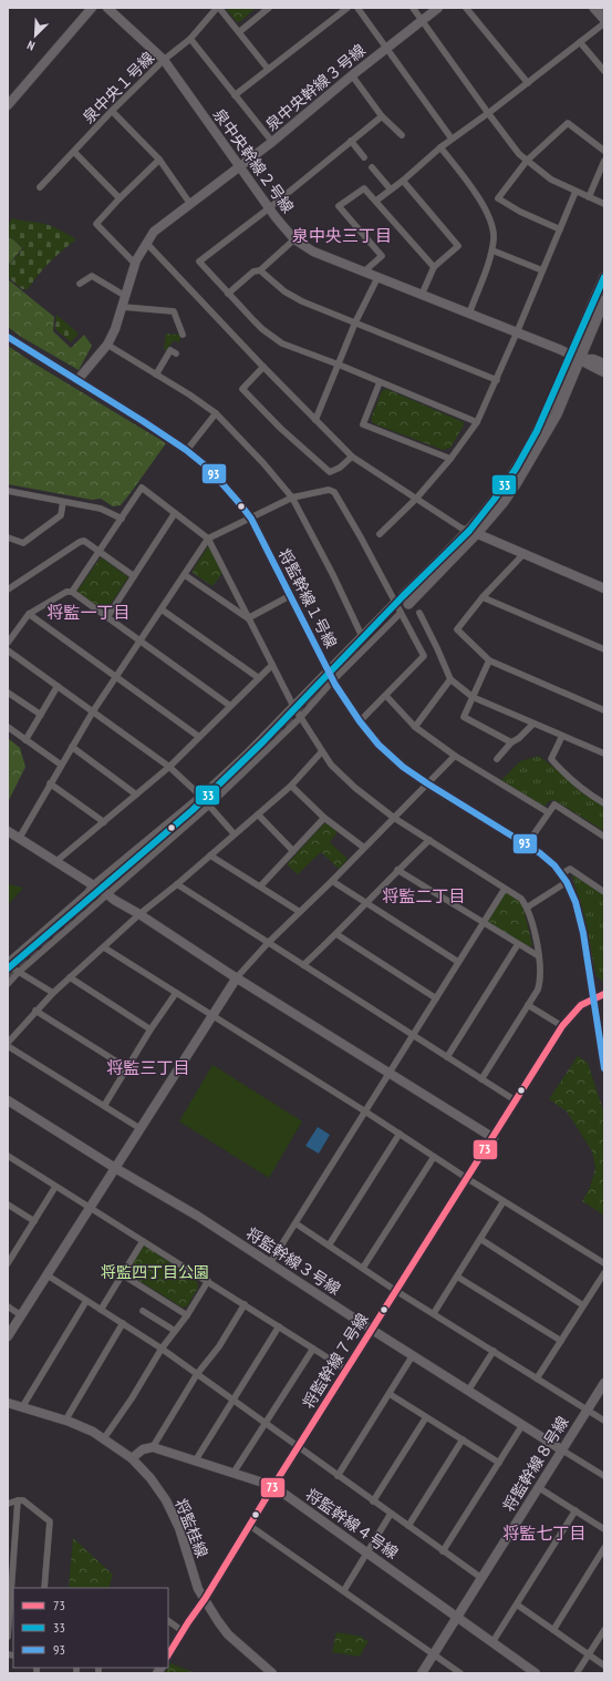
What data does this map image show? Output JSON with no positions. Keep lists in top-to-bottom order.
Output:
{
  "streets": {
    "street": [
      "泉中央１号線",
      "泉中央幹線３号線",
      "泉中央幹線２号線",
      "将監幹線１号線",
      "将監幹線３号線",
      "将監幹線７号線",
      "将監幹線８号線",
      "将監幹線４号線",
      "将監桂線"
    ]
  },
  "crossings": [
    ["泉中央１号線", "泉中央幹線２号線"],
    ["泉中央幹線３号線", "泉中央幹線２号線"],
    ["泉中央幹線３号線", "将監幹線１号線"],
    ["将監幹線１号線", "将監幹線７号線"],
    ["将監幹線３号線", "将監幹線７号線"],
    ["将監幹線３号線", "将監幹線８号線"],
    ["将監幹線７号線", "将監幹線４号線"],
    ["将監幹線７号線", "将監桂線"],
    ["将監幹線８号線", "将監幹線４号線"]
  ],
  "districts": [
    "泉中央三丁目",
    "将監一丁目",
    "将監二丁目",
    "将監三丁目",
    "将監七丁目"
  ],
  "parks": ["将監四丁目公園"],
  "lines": ["transit line 33", "transit line 93", "transit line 73"],
  "legend": ["73", "33", "93"],
  "north": "bottom left"
}
